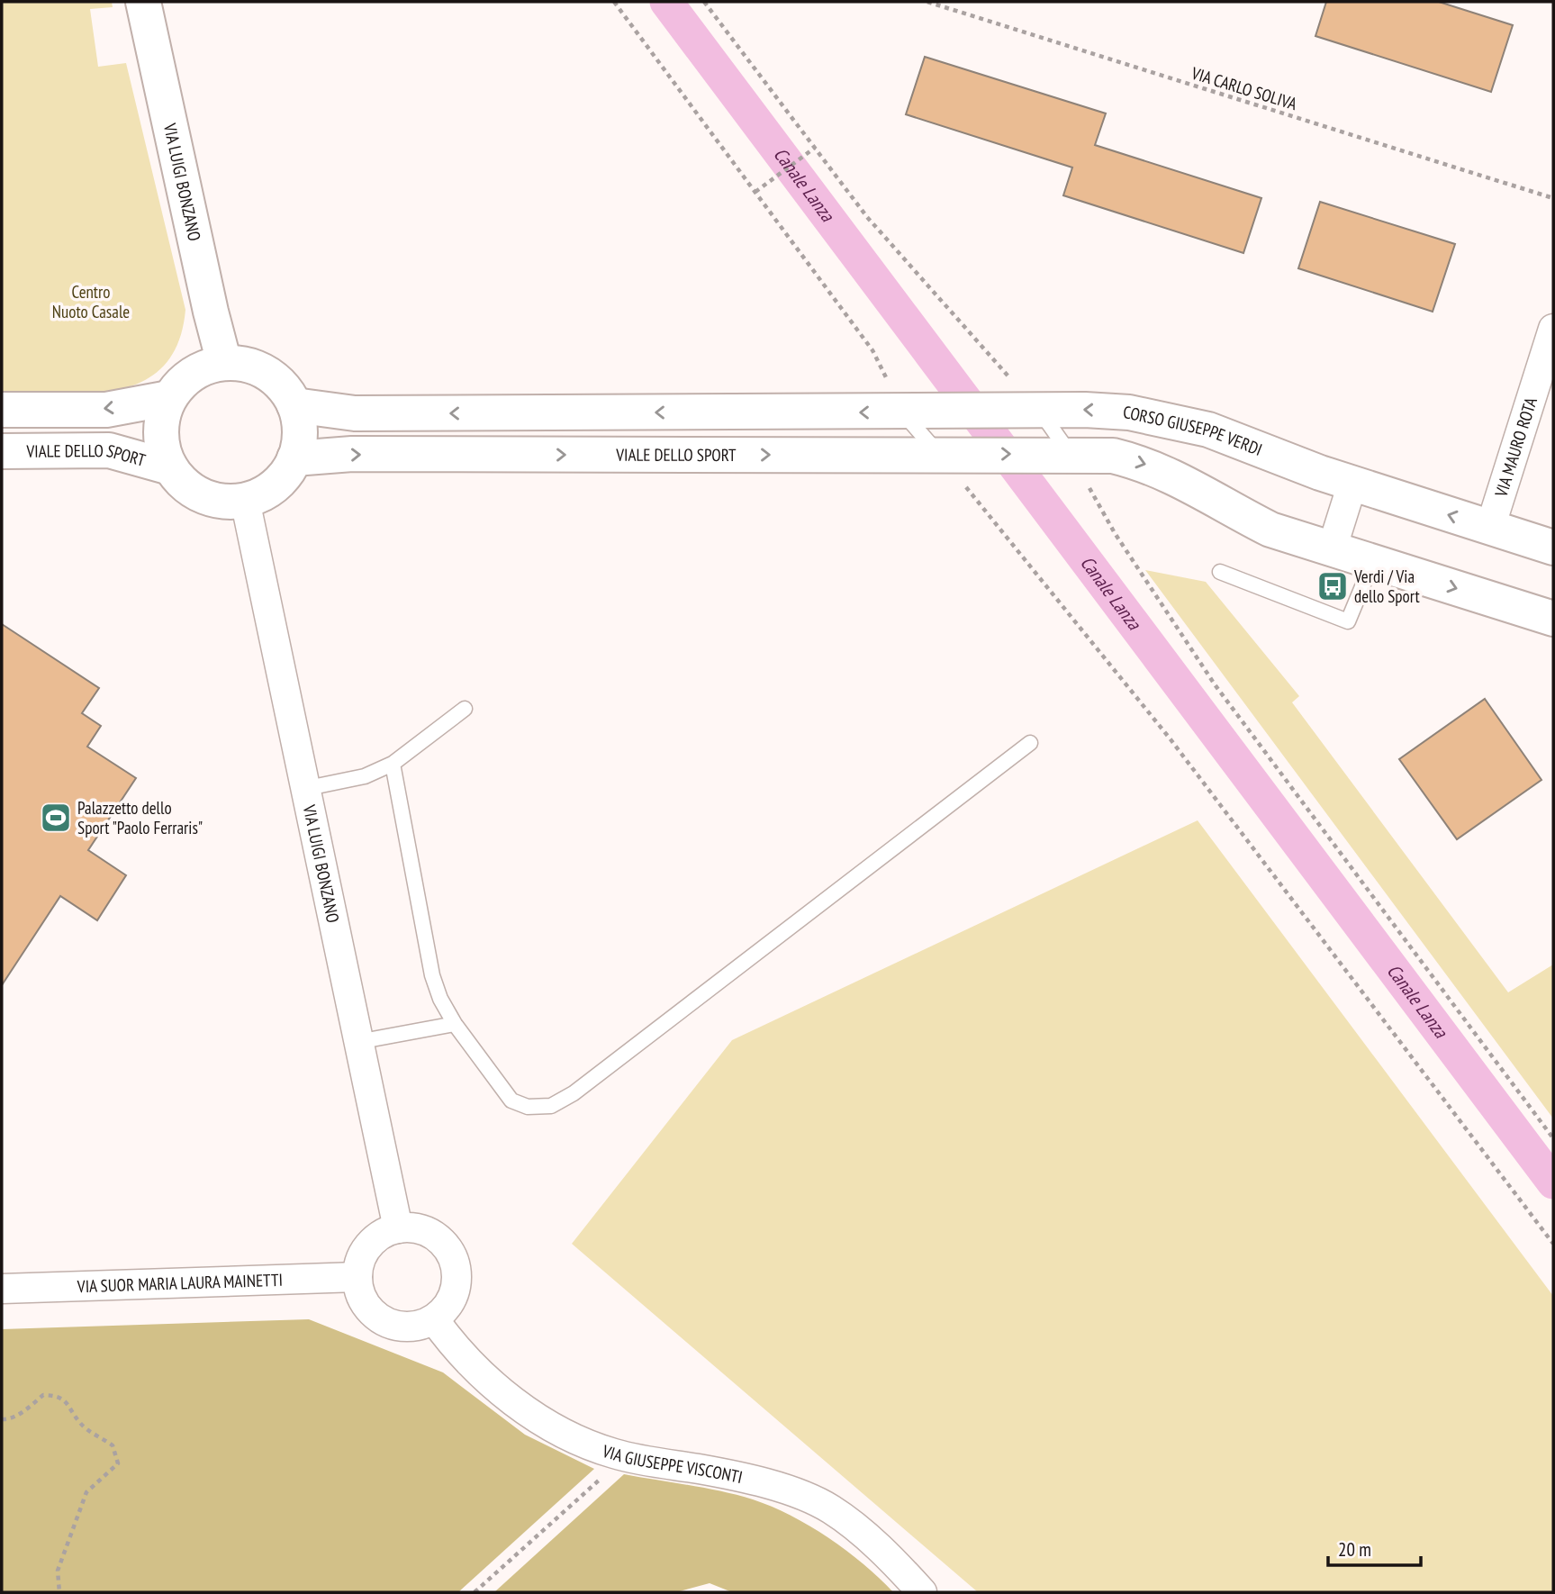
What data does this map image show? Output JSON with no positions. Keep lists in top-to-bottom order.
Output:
{
  "streets": {
    "street": [
      "VIA LUIGI BONZANO",
      "CORSO GIUSEPPE VERDI",
      "VIA MAURO ROTA",
      "VIALE DELLO SPORT",
      "VIA SUOR MARIA LAURA MAINETTI",
      "VIA GIUSEPPE VISCONTI"
    ],
    "path": ["VIA CARLO SOLIVA"]
  },
  "crossings": [
    ["VIA LUIGI BONZANO", "VIALE DELLO SPORT"],
    ["VIA LUIGI BONZANO", "VIA SUOR MARIA LAURA MAINETTI"],
    ["VIA LUIGI BONZANO", "VIA GIUSEPPE VISCONTI"],
    ["CORSO GIUSEPPE VERDI", "VIA MAURO ROTA"],
    ["VIA SUOR MARIA LAURA MAINETTI", "VIA GIUSEPPE VISCONTI"]
  ],
  "water": ["Canale Lanza"],
  "parks": ["Centro Nuoto Casale"],
  "places": {
    "bus stop": ["Verdi / Via dello Sport"],
    "sports": ["Palazzetto dello Sport \"Paolo Ferraris\""]
  },
  "scale_bar": "20 m"
}
